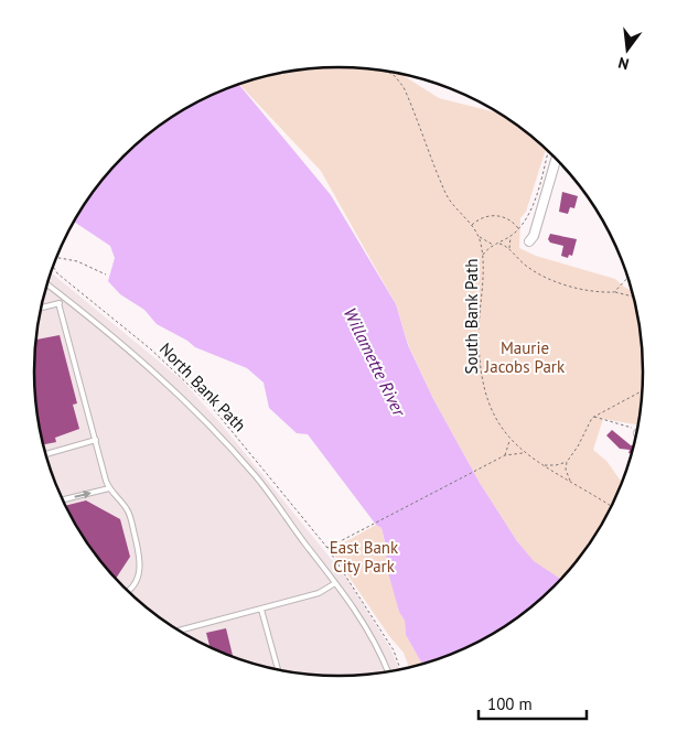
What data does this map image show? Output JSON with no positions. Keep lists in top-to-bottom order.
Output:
{
  "streets": {
    "path": ["South Bank Path", "North Bank Path"]
  },
  "water": ["Willamette River"],
  "parks": ["Maurie Jacobs Park", "East Bank City Park"],
  "scale_bar": "100 m",
  "north": "bottom"
}
